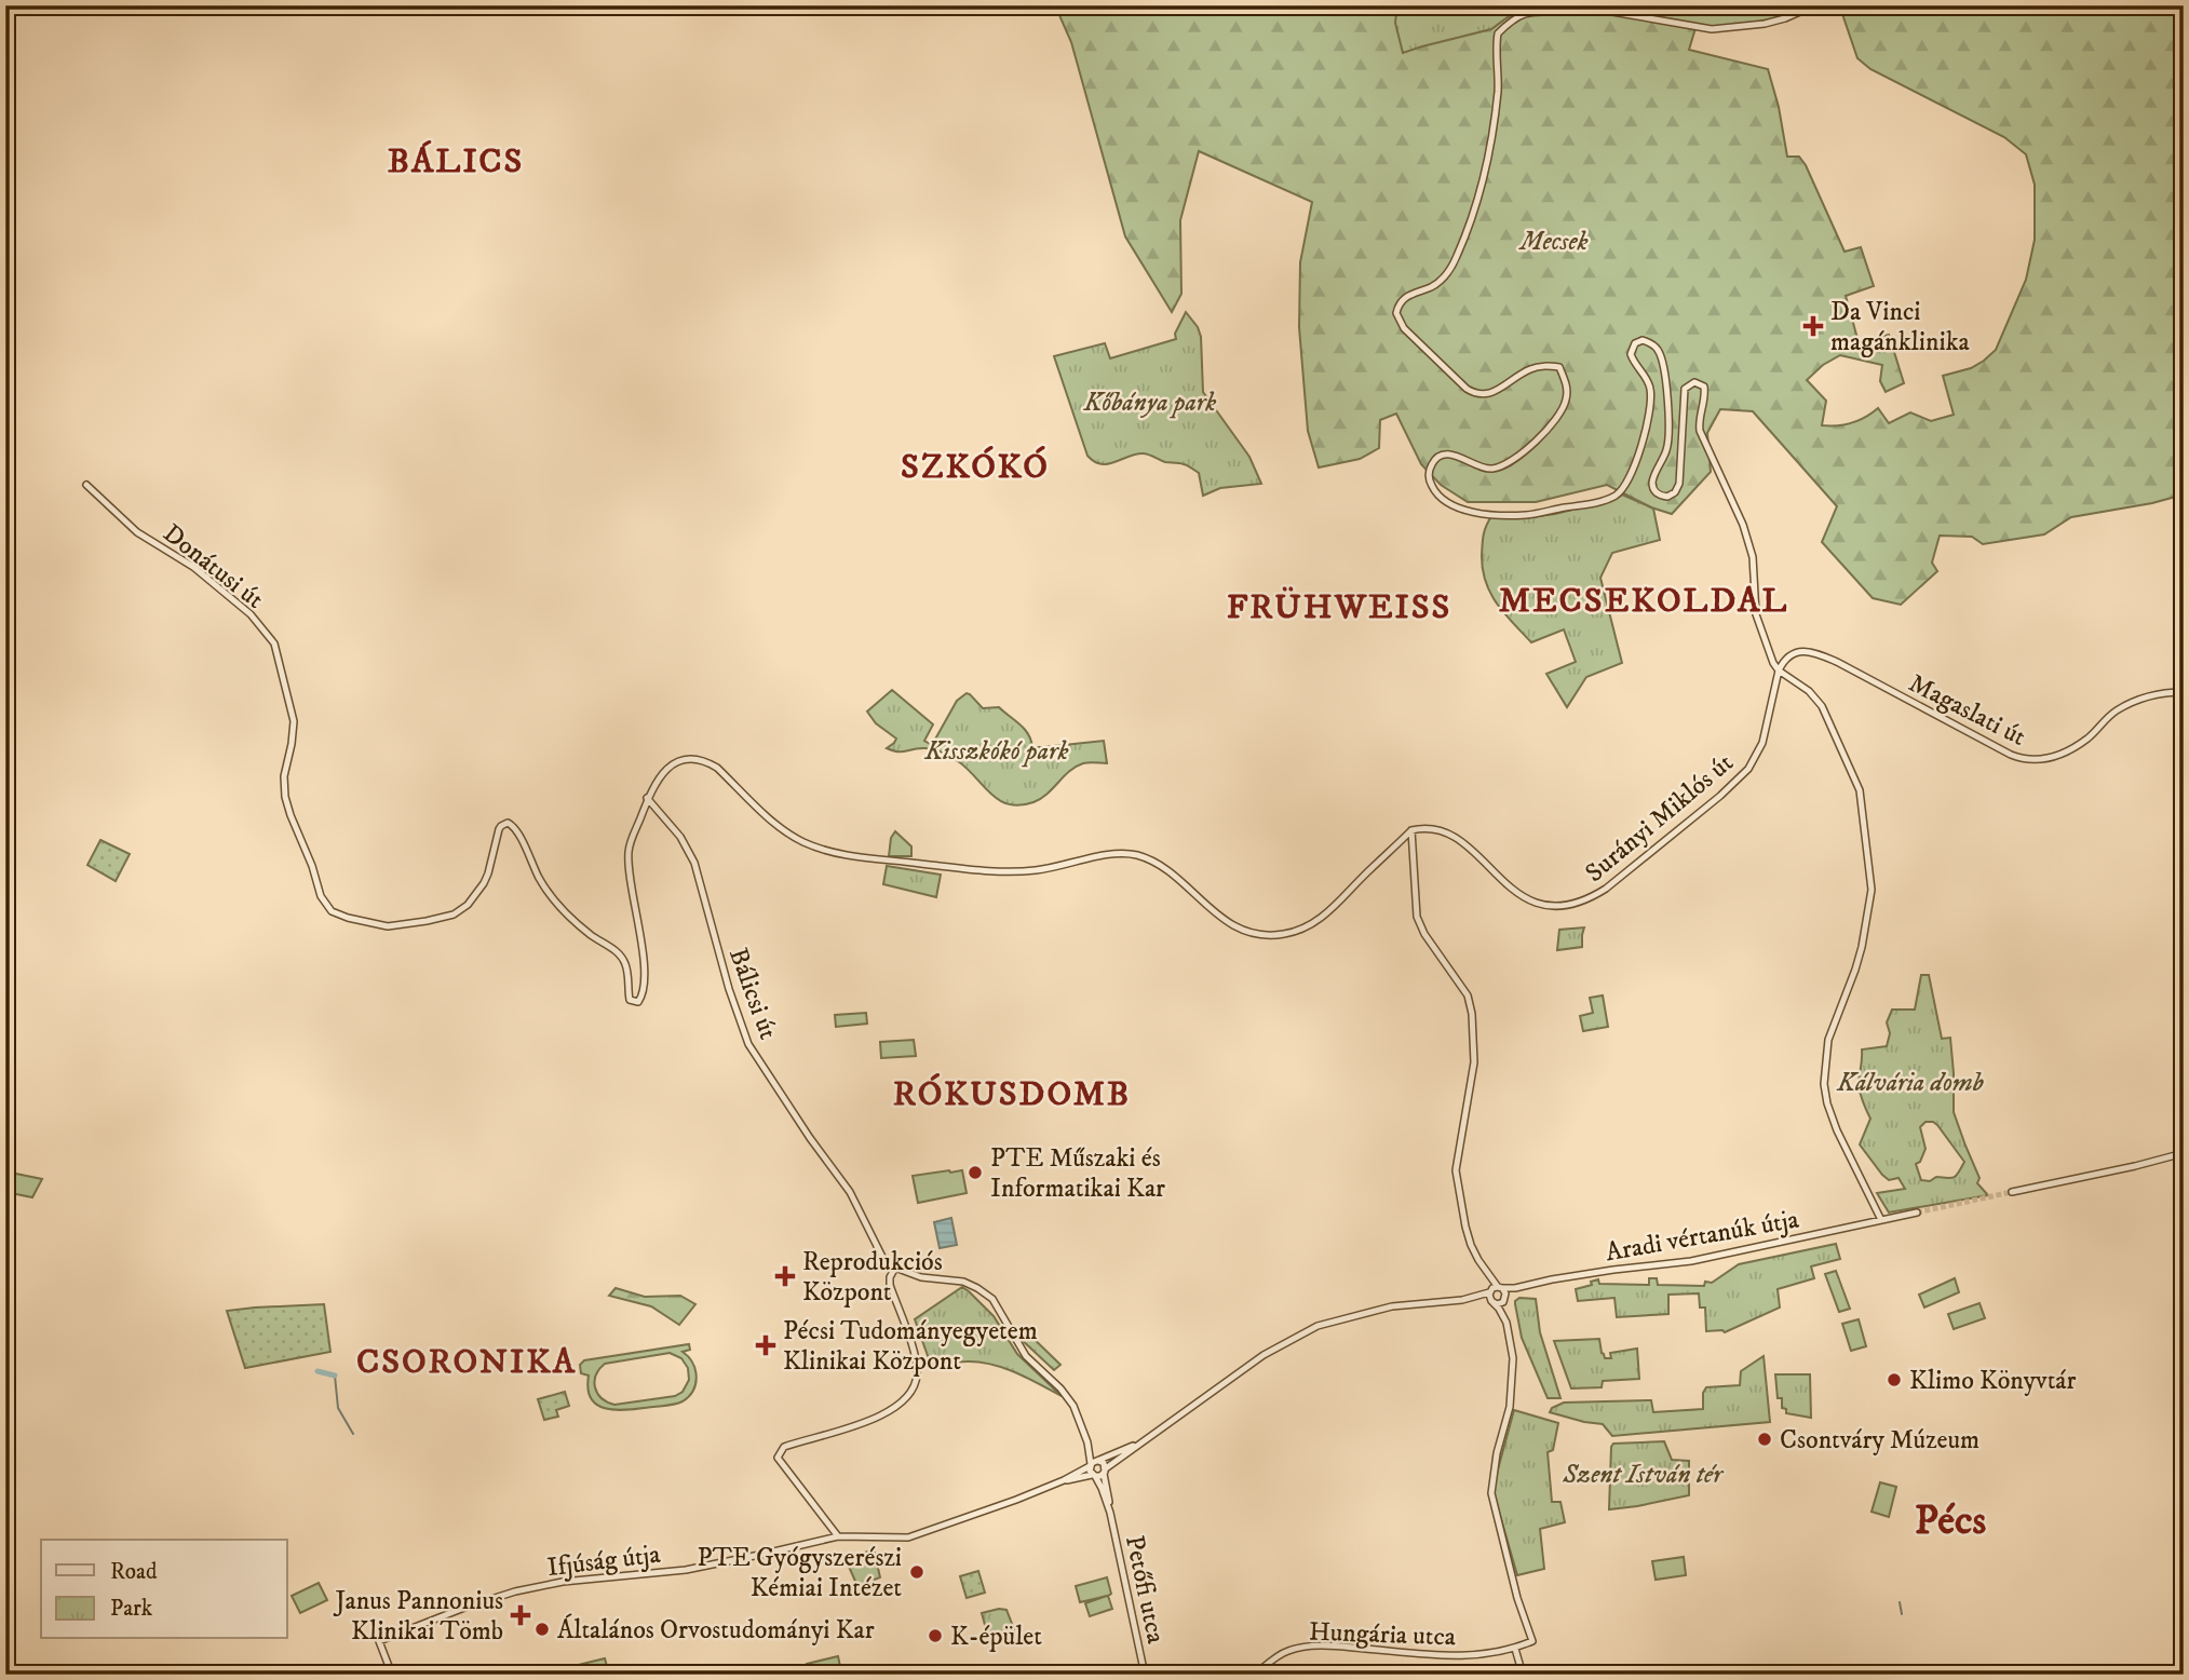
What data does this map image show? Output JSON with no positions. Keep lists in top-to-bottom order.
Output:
{
  "streets": {
    "street": [
      "Donátusi út",
      "Magaslati út",
      "Surányi Miklós út",
      "Bálicsi út",
      "Aradi vértanúk útja",
      "Ifjúság útja",
      "Petőfi utca",
      "Hungária utca"
    ]
  },
  "crossings": [
    ["Donátusi út", "Bálicsi út"],
    ["Magaslati út", "Surányi Miklós út"]
  ],
  "districts": [
    "BÁLICS",
    "SZKÓKÓ",
    "MECSEKOLDAL",
    "FRÜHWEISS",
    "RÓKUSDOMB",
    "CSORONIKA",
    "Pécs"
  ],
  "parks": [
    "Mecsek",
    "Kőbánya park",
    "Kisszkókó park",
    "Kálvária domb",
    "Szent István tér"
  ],
  "places": {
    "health": [
      "Da Vinci magánklinika",
      "Reprodukciós Központ",
      "Pécsi Tudományegyetem Klinikai Központ",
      "Janus Pannonius Klinikai Tömb"
    ],
    "other": [
      "PTE Műszaki és Informatikai Kar",
      "Klimo Könyvtár",
      "Csontváry Múzeum",
      "PTE Gyógyszerészi Kémiai Intézet",
      "Általános Orvostudományi Kar",
      "K-épület"
    ]
  },
  "legend": ["Road", "Park"]
}
